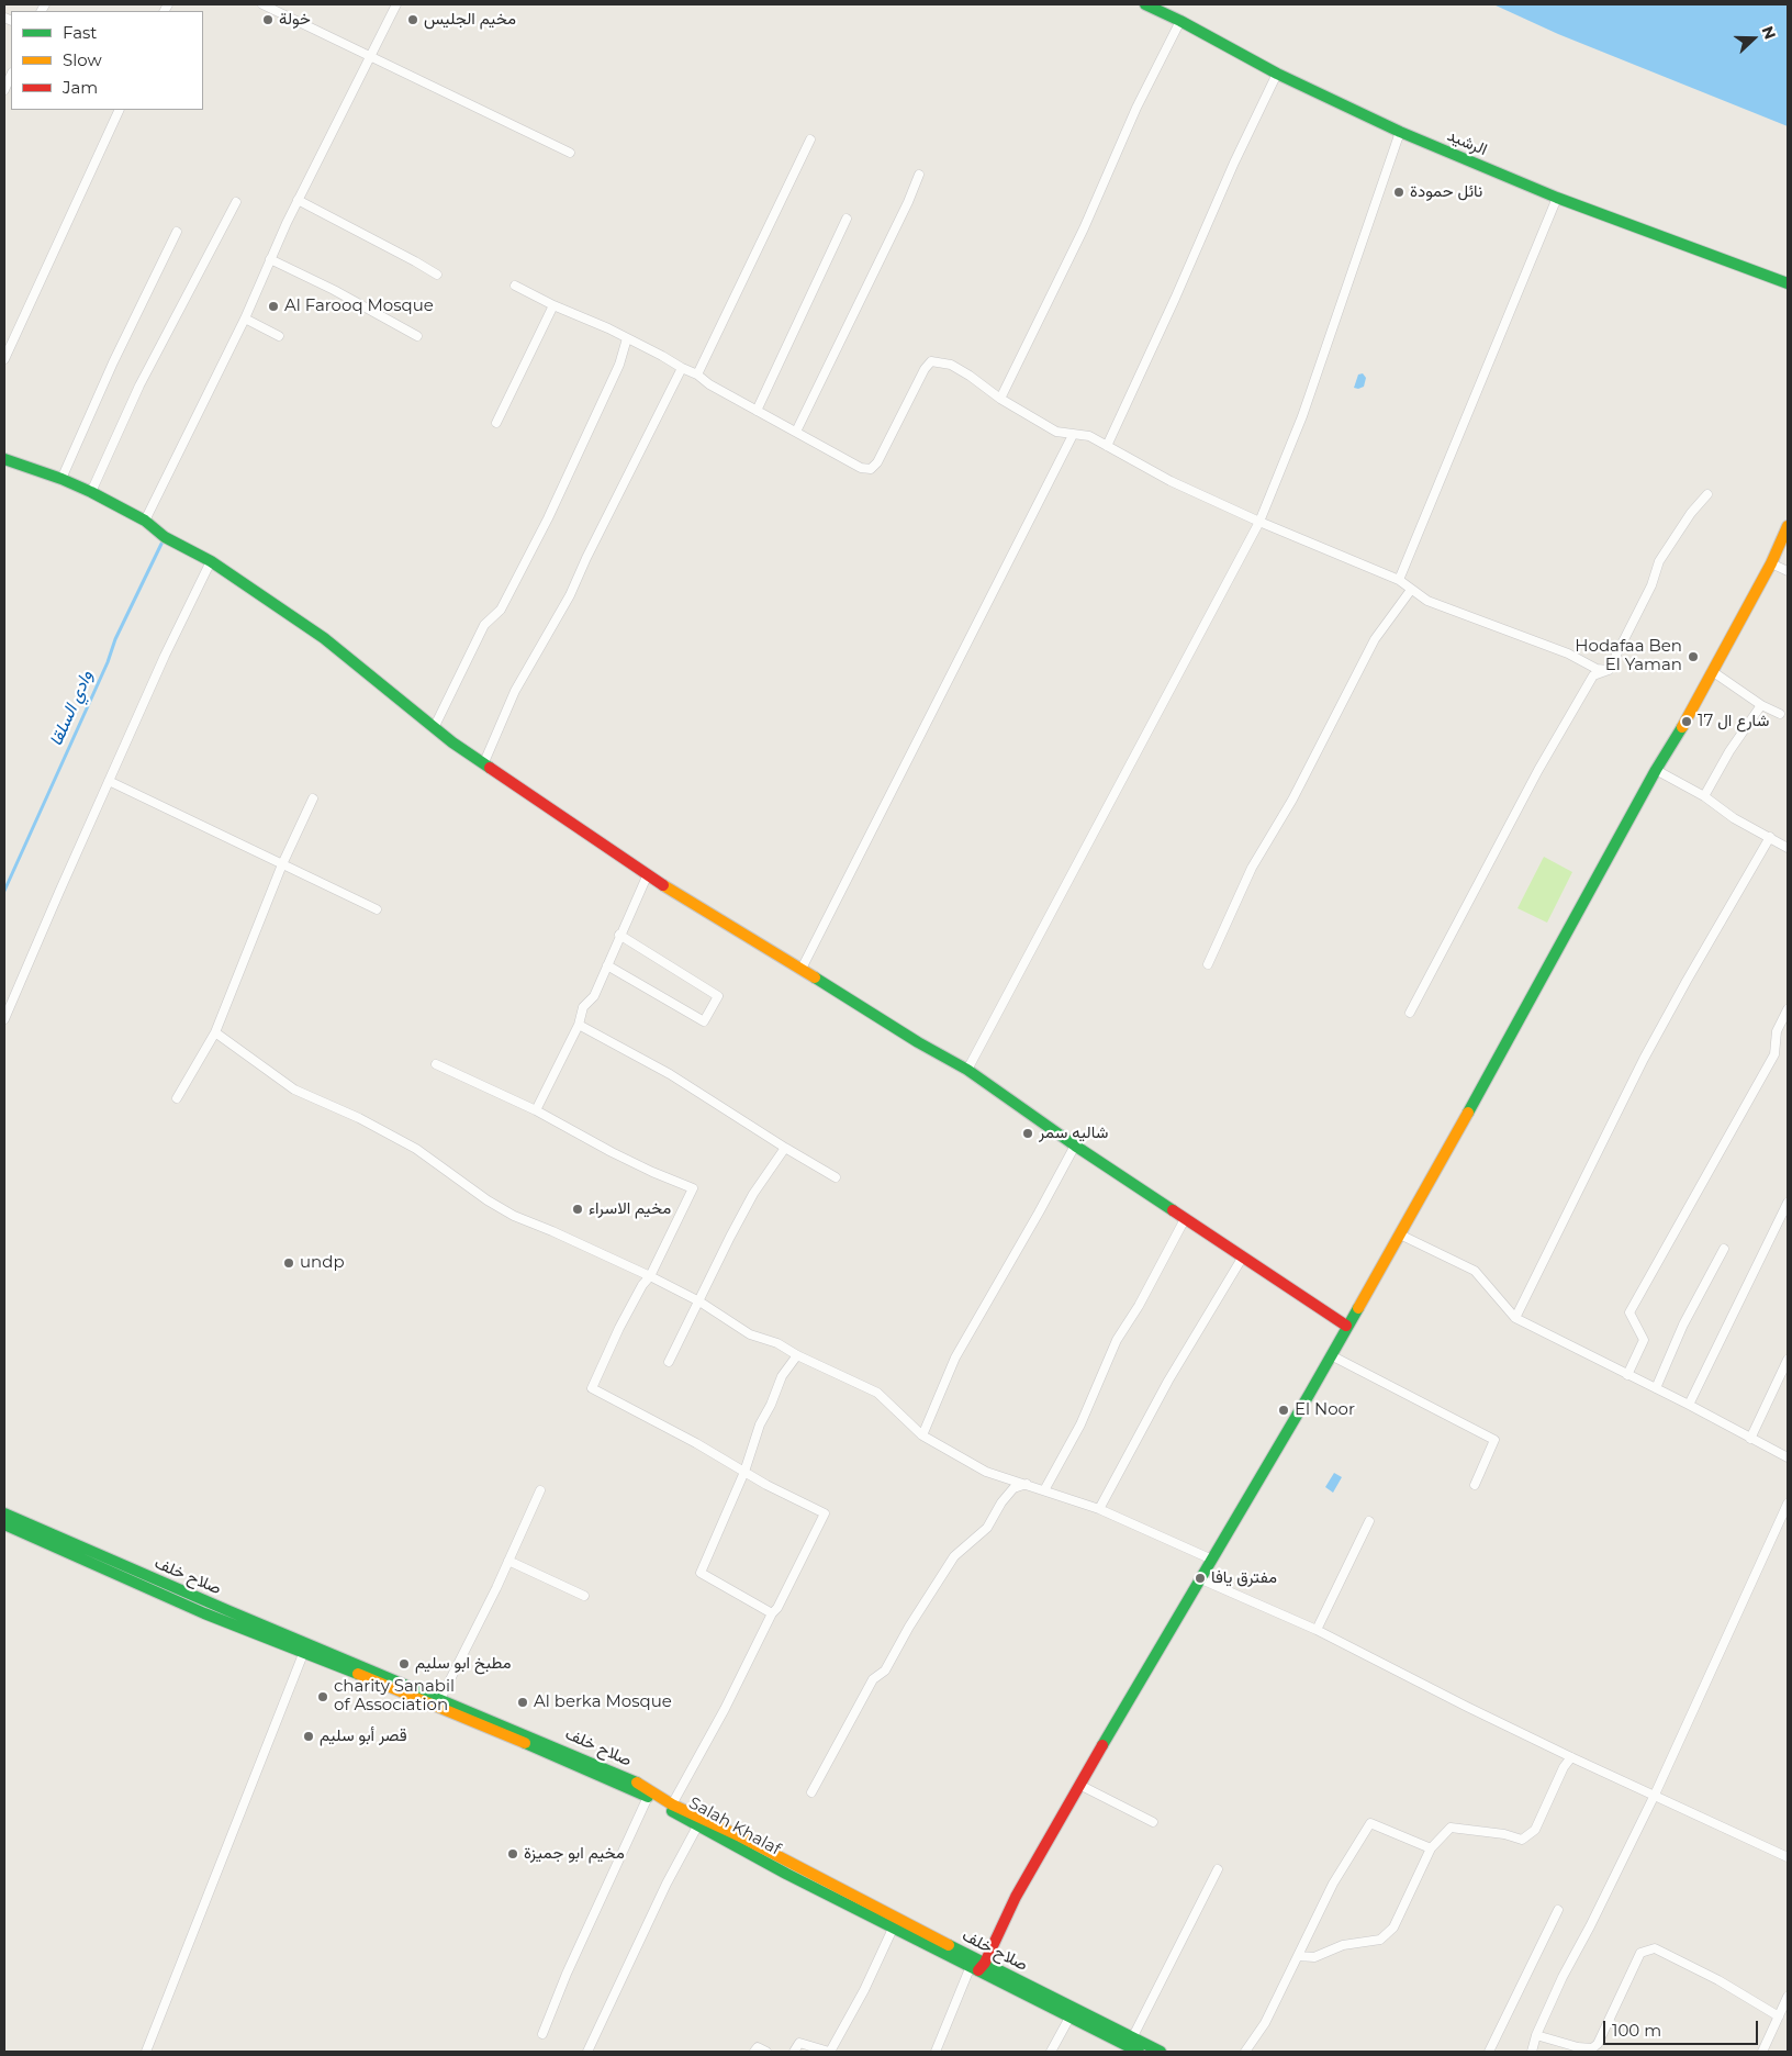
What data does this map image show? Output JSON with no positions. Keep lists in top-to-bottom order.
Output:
{
  "streets": {
    "street": ["الرشيد", "صلاح خلف", "Salah Khalaf"]
  },
  "crossings": [
    ["صلاح خلف", "Salah Khalaf"]
  ],
  "water": ["وادي السلقا"],
  "places": [
    "خولة",
    "مخيم الجليس",
    "نائل حمودة",
    "Al Farooq Mosque",
    "Hodafaa Ben El Yaman",
    "شارع ال 17",
    "شاليه سمر",
    "مخيم الاسراء",
    "undp",
    "El Noor",
    "مفترق يافا",
    "مطبخ ابو سليم",
    "charity Sanabil of Association",
    "Al berka Mosque",
    "قصر أبو سليم",
    "مخيم ابو جميزة"
  ],
  "legend": ["Fast", "Slow", "Jam"],
  "scale_bar": "100 m",
  "north": "right"
}
